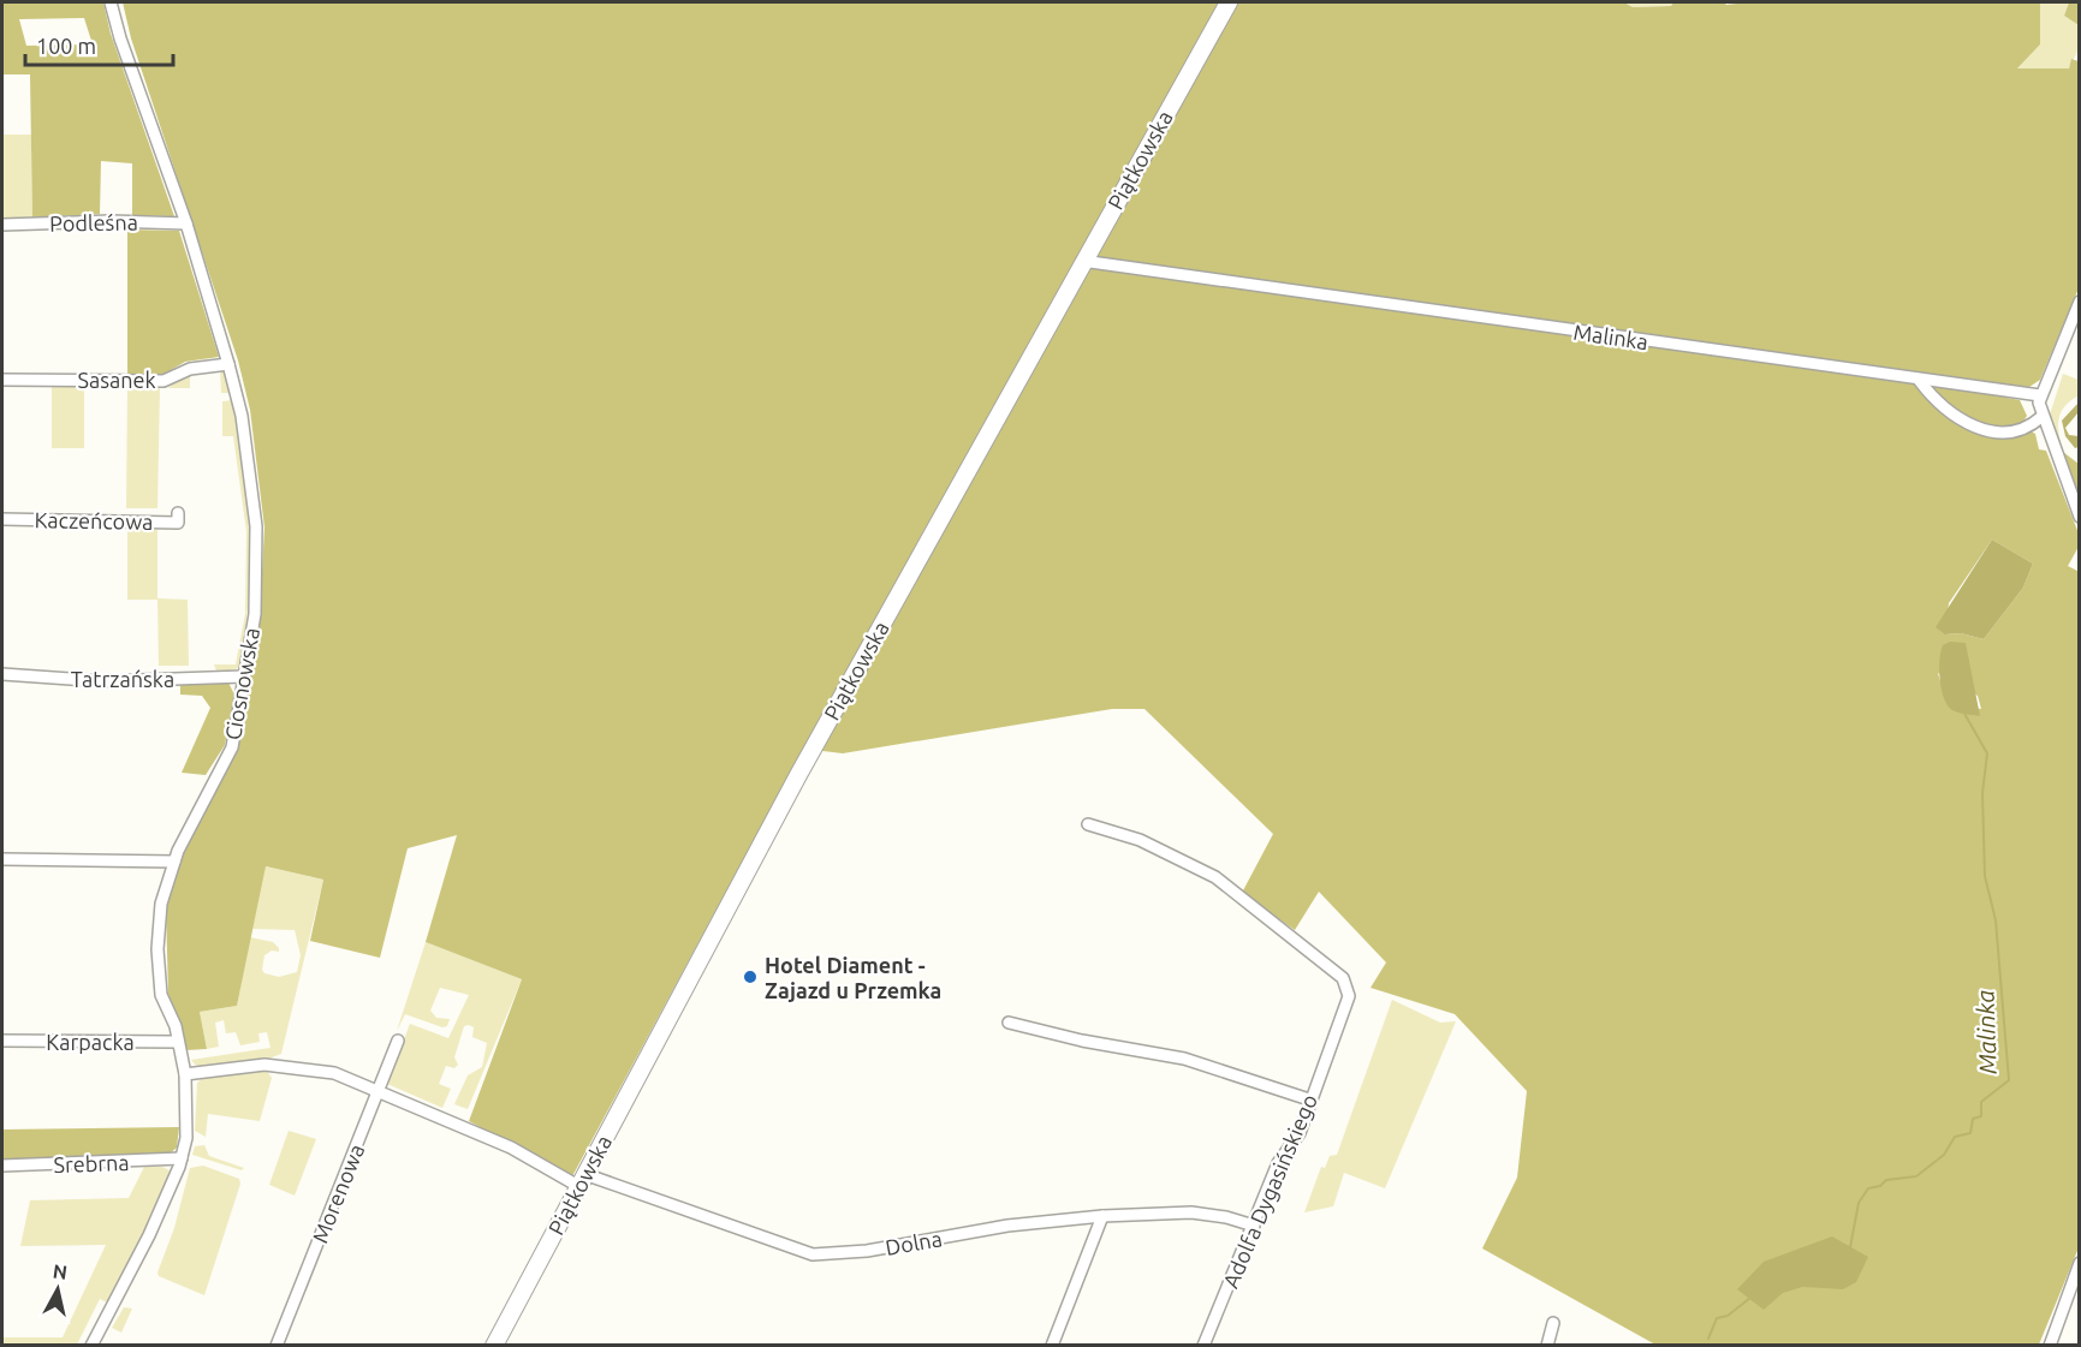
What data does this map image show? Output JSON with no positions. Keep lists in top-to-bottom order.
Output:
{
  "streets": {
    "main road": ["Piątkowska"],
    "street": [
      "Podleśna",
      "Malinka",
      "Sasanek",
      "Kaczeńcowa",
      "Tatrzańska",
      "Ciosnowska",
      "Karpacka",
      "Srebrna",
      "Adolfa Dygasińskiego",
      "Morenowa",
      "Dolna"
    ]
  },
  "crossings": [
    ["Piątkowska", "Malinka"],
    ["Piątkowska", "Dolna"],
    ["Podleśna", "Ciosnowska"],
    ["Sasanek", "Ciosnowska"],
    ["Tatrzańska", "Ciosnowska"],
    ["Ciosnowska", "Karpacka"],
    ["Ciosnowska", "Srebrna"],
    ["Ciosnowska", "Dolna"],
    ["Adolfa Dygasińskiego", "Dolna"],
    ["Morenowa", "Dolna"]
  ],
  "water": ["Malinka"],
  "places": ["Hotel Diament - Zajazd u Przemka"],
  "scale_bar": "100 m",
  "north": "top"
}
